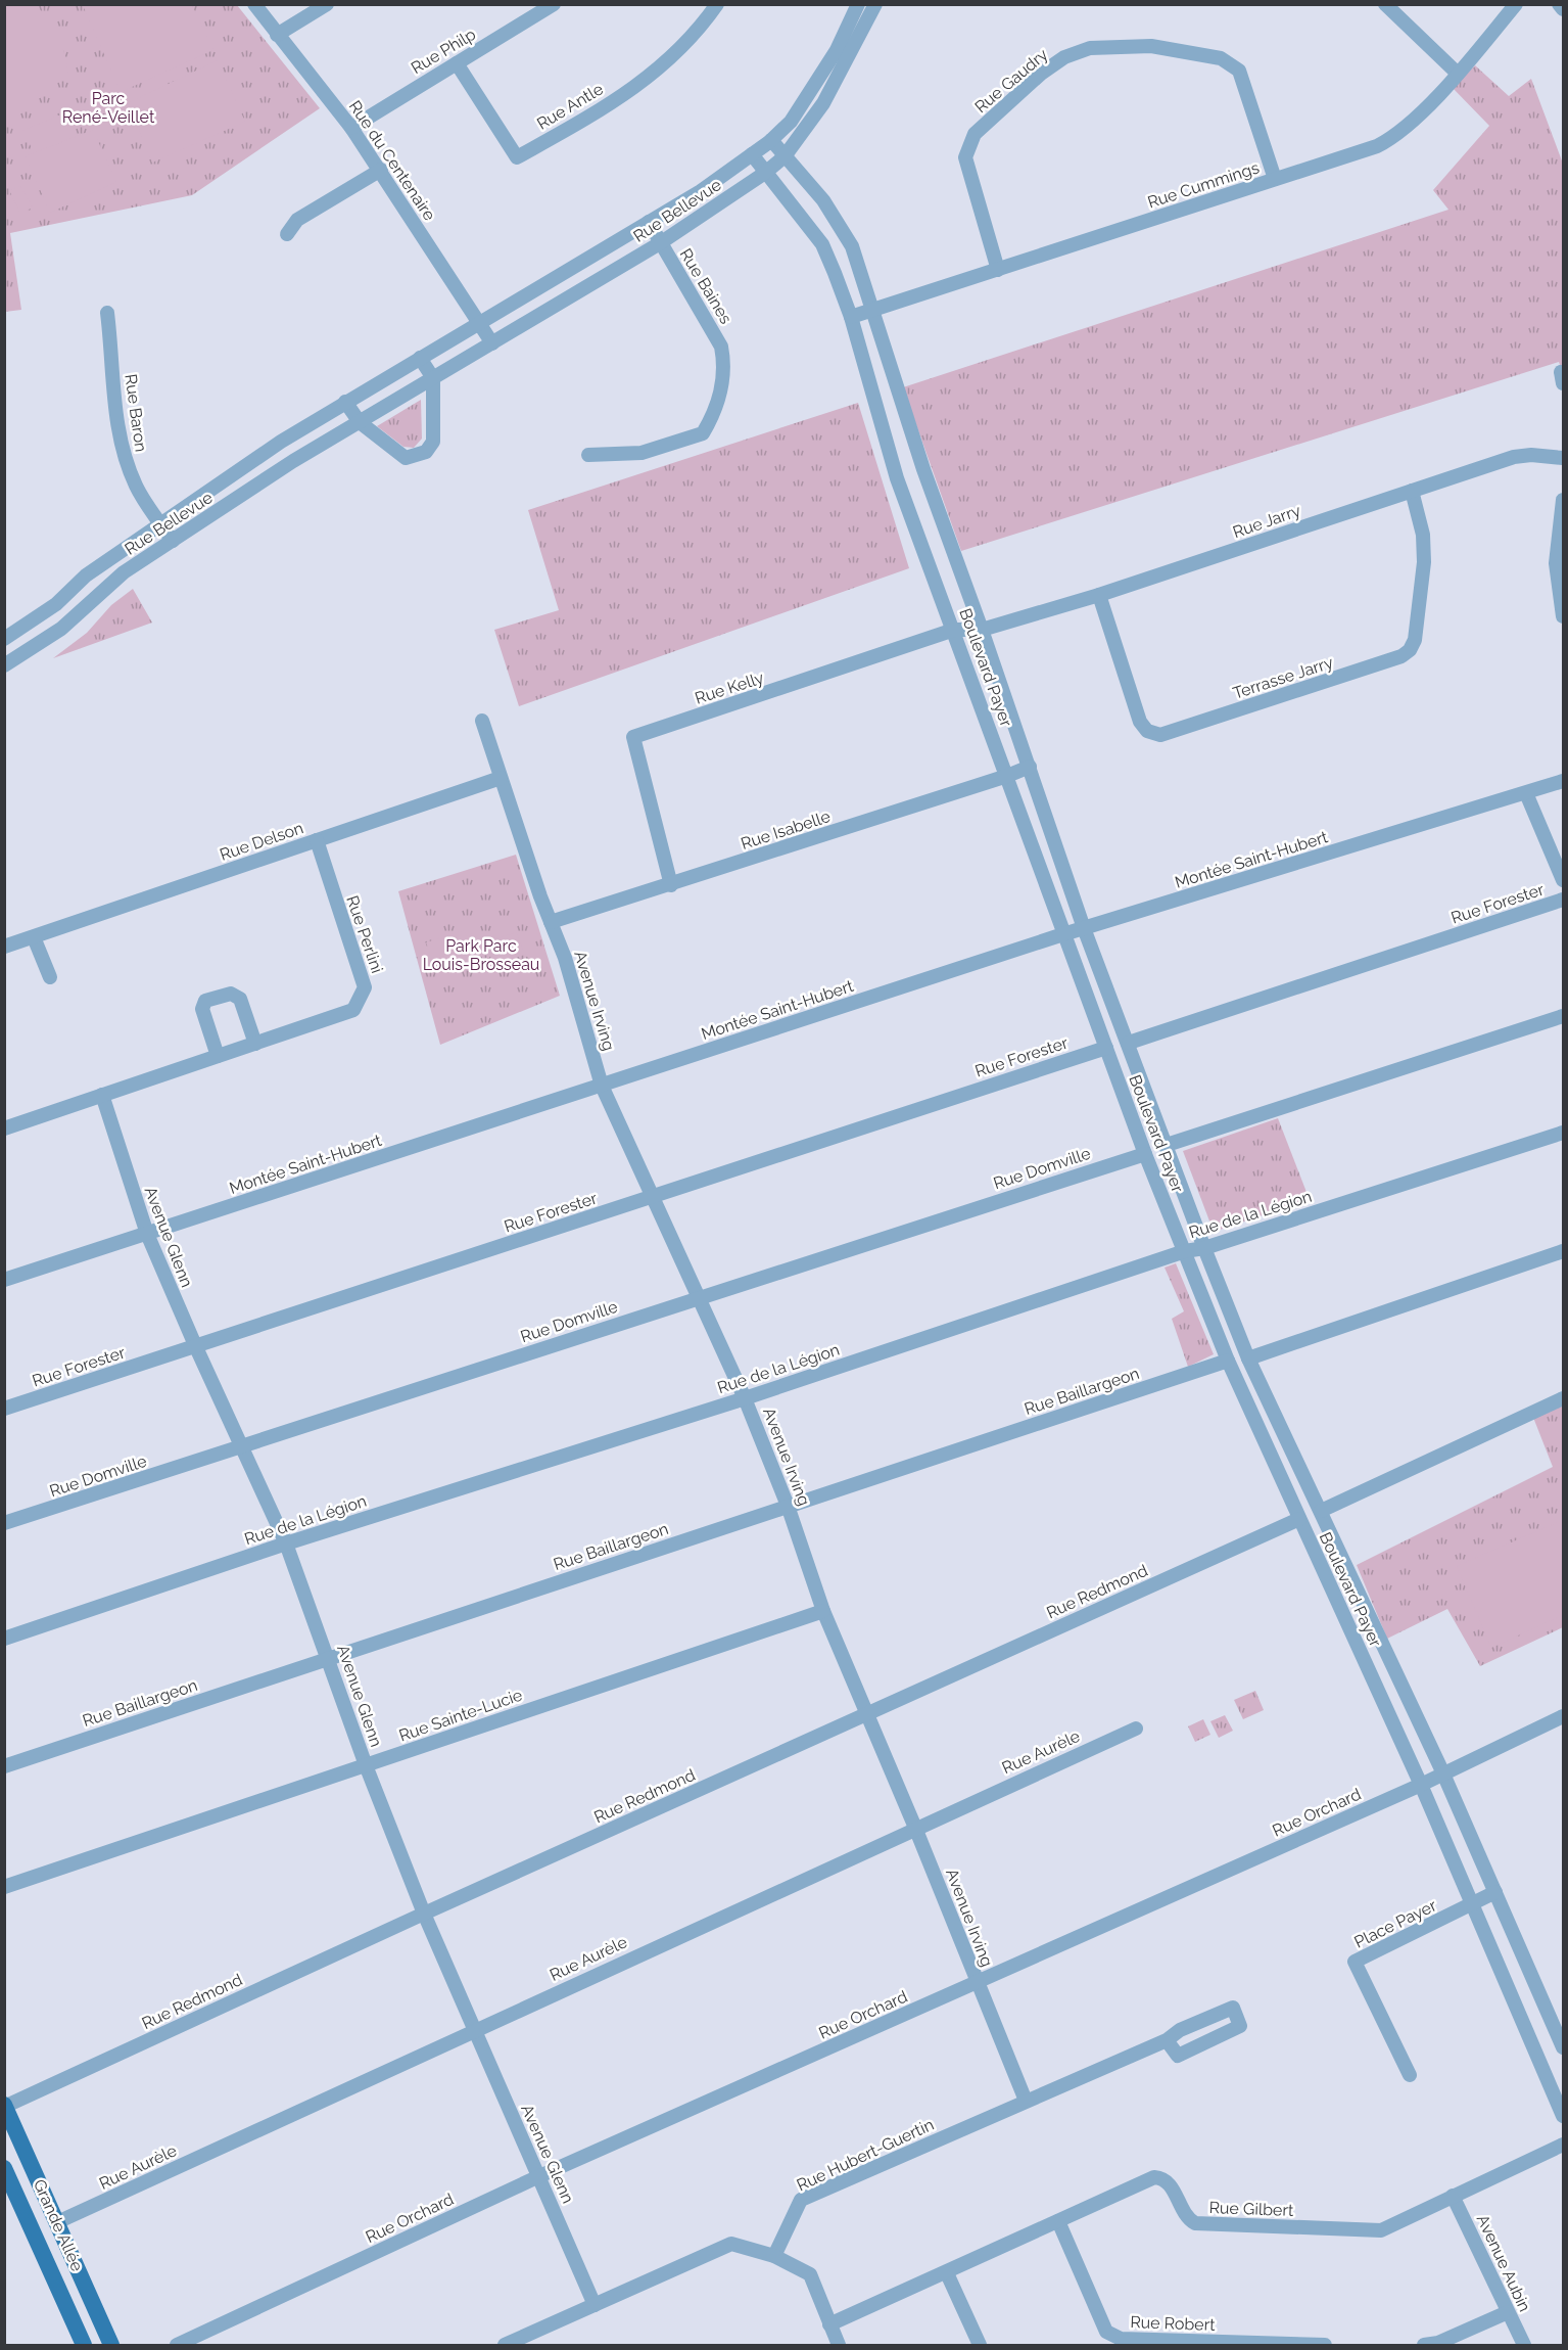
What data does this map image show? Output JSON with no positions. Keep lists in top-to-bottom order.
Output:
{
  "streets": {
    "main road": ["Grande Allée"],
    "street": [
      "Rue Philp",
      "Rue Gaudry",
      "Rue Antle",
      "Rue du Centenaire",
      "Rue Cummings",
      "Rue Bellevue",
      "Rue Baines",
      "Rue Baron",
      "Rue Jarry",
      "Boulevard Payer",
      "Terrasse Jarry",
      "Rue Kelly",
      "Rue Isabelle",
      "Rue Delson",
      "Montée Saint-Hubert",
      "Rue Forester",
      "Rue Perlini",
      "Avenue Irving",
      "Rue Domville",
      "Rue de la Légion",
      "Avenue Glenn",
      "Rue Baillargeon",
      "Rue Redmond",
      "Rue Sainte-Lucie",
      "Rue Aurèle",
      "Rue Orchard",
      "Place Payer",
      "Rue Hubert-Guertin",
      "Rue Gilbert",
      "Avenue Aubin",
      "Rue Robert"
    ]
  },
  "crossings": [
    ["Rue Philp", "Rue Antle"],
    ["Rue Philp", "Rue du Centenaire"],
    ["Rue Gaudry", "Rue Cummings"],
    ["Rue du Centenaire", "Rue Bellevue"],
    ["Rue Cummings", "Boulevard Payer"],
    ["Rue Bellevue", "Rue Baines"],
    ["Rue Bellevue", "Rue Baron"],
    ["Rue Bellevue", "Boulevard Payer"],
    ["Rue Jarry", "Boulevard Payer"],
    ["Rue Jarry", "Terrasse Jarry"],
    ["Rue Jarry", "Rue Kelly"],
    ["Boulevard Payer", "Rue Kelly"],
    ["Boulevard Payer", "Rue Isabelle"],
    ["Boulevard Payer", "Montée Saint-Hubert"],
    ["Boulevard Payer", "Rue Forester"],
    ["Boulevard Payer", "Rue Domville"],
    ["Boulevard Payer", "Rue de la Légion"],
    ["Boulevard Payer", "Rue Baillargeon"],
    ["Boulevard Payer", "Rue Redmond"],
    ["Boulevard Payer", "Rue Orchard"],
    ["Boulevard Payer", "Place Payer"],
    ["Rue Kelly", "Rue Isabelle"],
    ["Rue Isabelle", "Avenue Irving"],
    ["Rue Delson", "Rue Perlini"],
    ["Rue Delson", "Avenue Irving"],
    ["Montée Saint-Hubert", "Avenue Irving"],
    ["Montée Saint-Hubert", "Avenue Glenn"],
    ["Rue Forester", "Avenue Irving"],
    ["Rue Forester", "Avenue Glenn"],
    ["Rue Perlini", "Avenue Glenn"],
    ["Avenue Irving", "Rue Domville"],
    ["Avenue Irving", "Rue de la Légion"],
    ["Avenue Irving", "Rue Baillargeon"],
    ["Avenue Irving", "Rue Redmond"],
    ["Avenue Irving", "Rue Sainte-Lucie"],
    ["Avenue Irving", "Rue Aurèle"],
    ["Avenue Irving", "Rue Orchard"],
    ["Avenue Irving", "Rue Hubert-Guertin"],
    ["Rue Domville", "Avenue Glenn"],
    ["Rue de la Légion", "Avenue Glenn"],
    ["Avenue Glenn", "Rue Baillargeon"],
    ["Avenue Glenn", "Rue Redmond"],
    ["Avenue Glenn", "Rue Sainte-Lucie"],
    ["Avenue Glenn", "Rue Aurèle"],
    ["Avenue Glenn", "Rue Orchard"],
    ["Rue Redmond", "Grande Allée"],
    ["Rue Aurèle", "Grande Allée"],
    ["Rue Gilbert", "Avenue Aubin"],
    ["Rue Gilbert", "Rue Robert"]
  ],
  "parks": ["Parc René-Veillet", "Park Parc Louis-Brosseau"]
}
